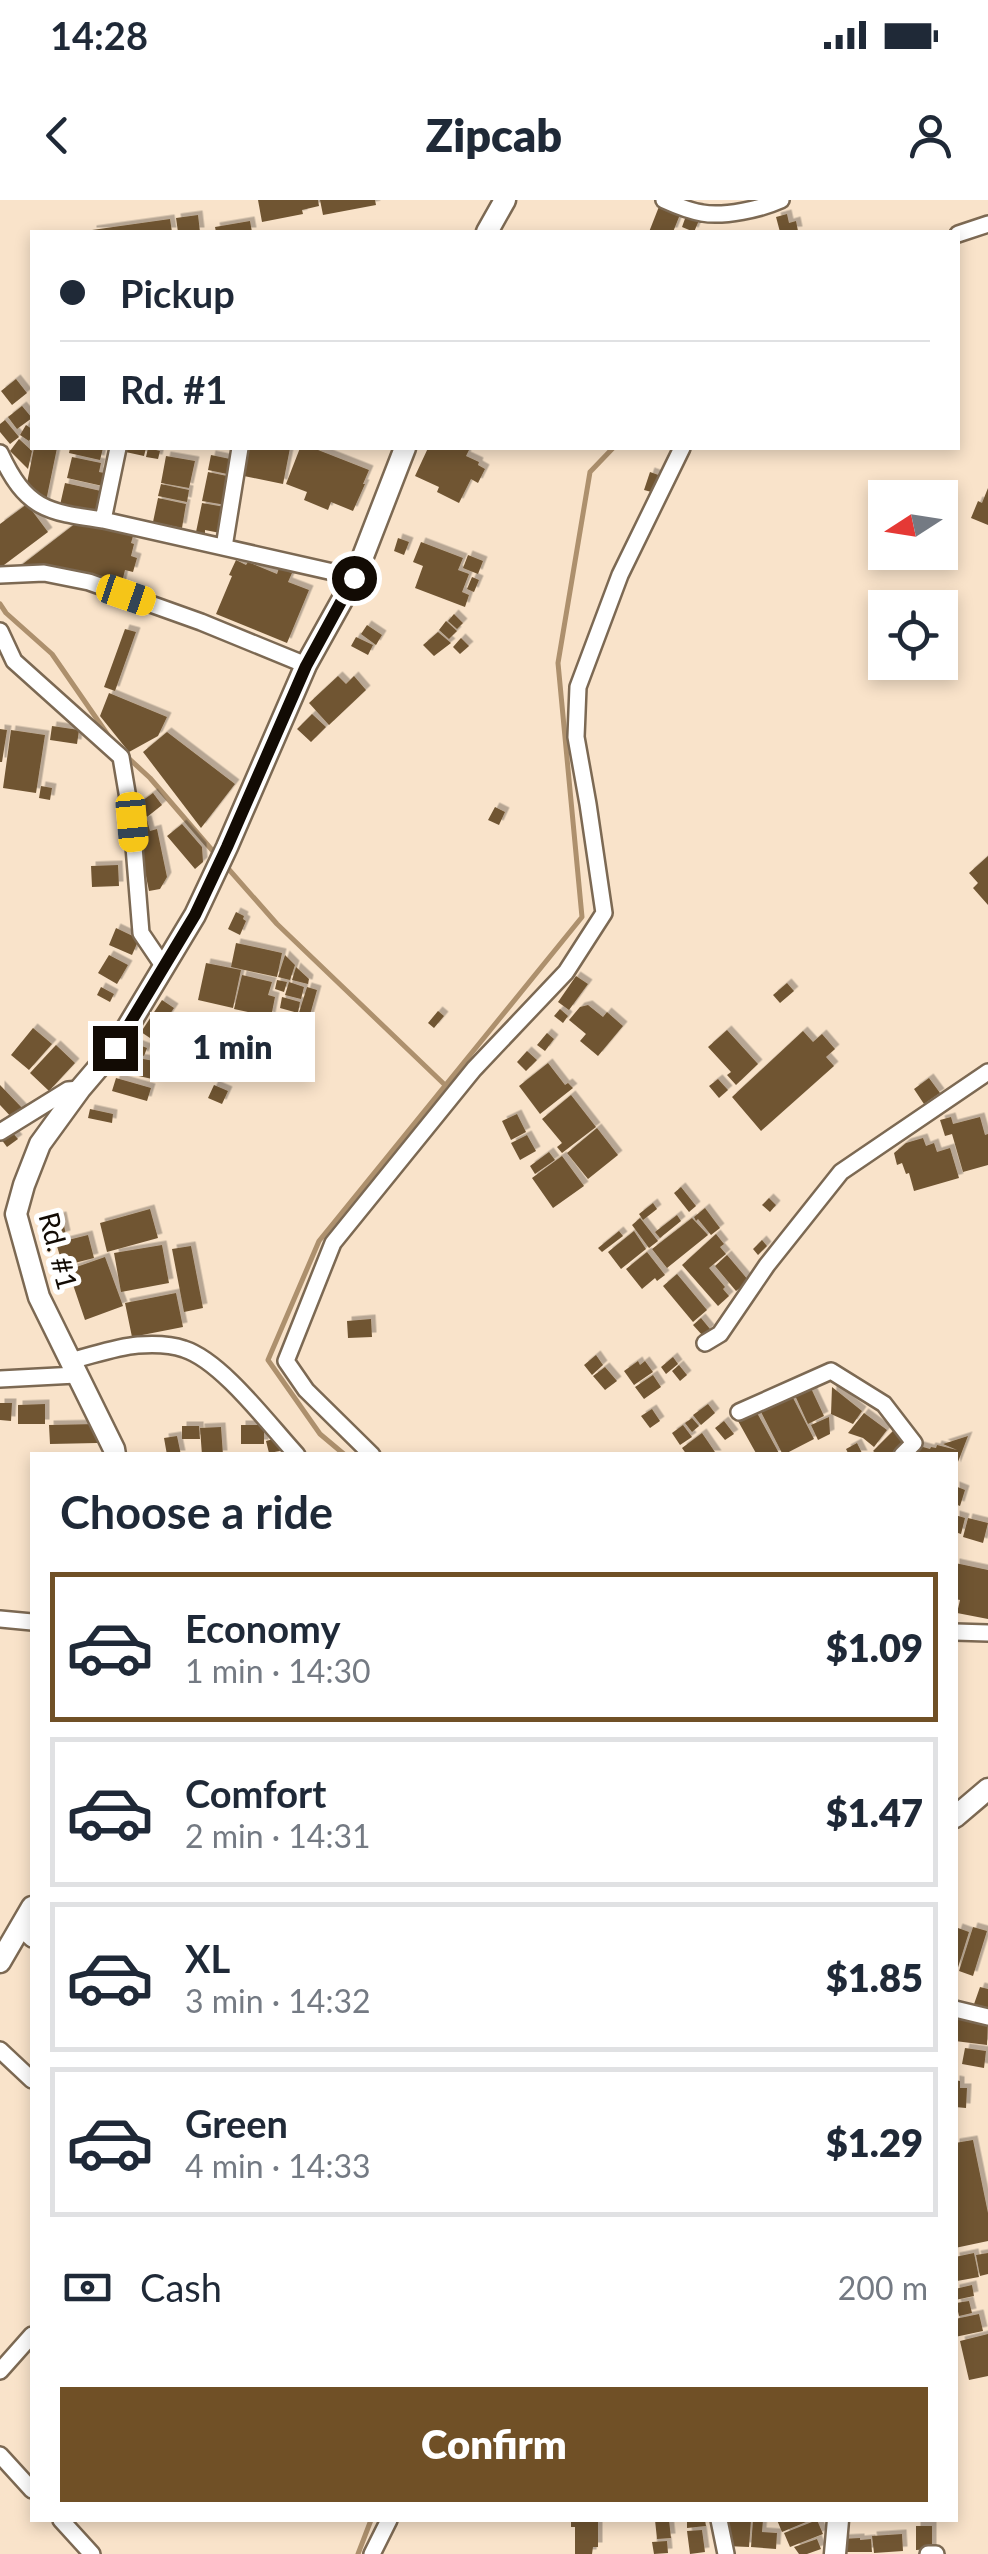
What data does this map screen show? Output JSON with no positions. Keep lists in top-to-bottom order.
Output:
{
  "streets": {
    "main road": ["Rd. #1"]
  },
  "north": "left",
  "page": {
    "status": "14:28",
    "header": "Zipcab",
    "banner": ["Pickup", "Rd. #1"],
    "bubble": "1 min",
    "heading": "Choose a ride",
    "list": [
      {
        "name": "Economy",
        "note": "1 min · 14:30",
        "value": "$1.09"
      },
      {
        "name": "Comfort",
        "note": "2 min · 14:31",
        "value": "$1.47"
      },
      {
        "name": "XL",
        "note": "3 min · 14:32",
        "value": "$1.85"
      },
      {
        "name": "Green",
        "note": "4 min · 14:33",
        "value": "$1.29"
      }
    ],
    "pay": ["Cash", "200 m"],
    "buttons": "Confirm"
  }
}
